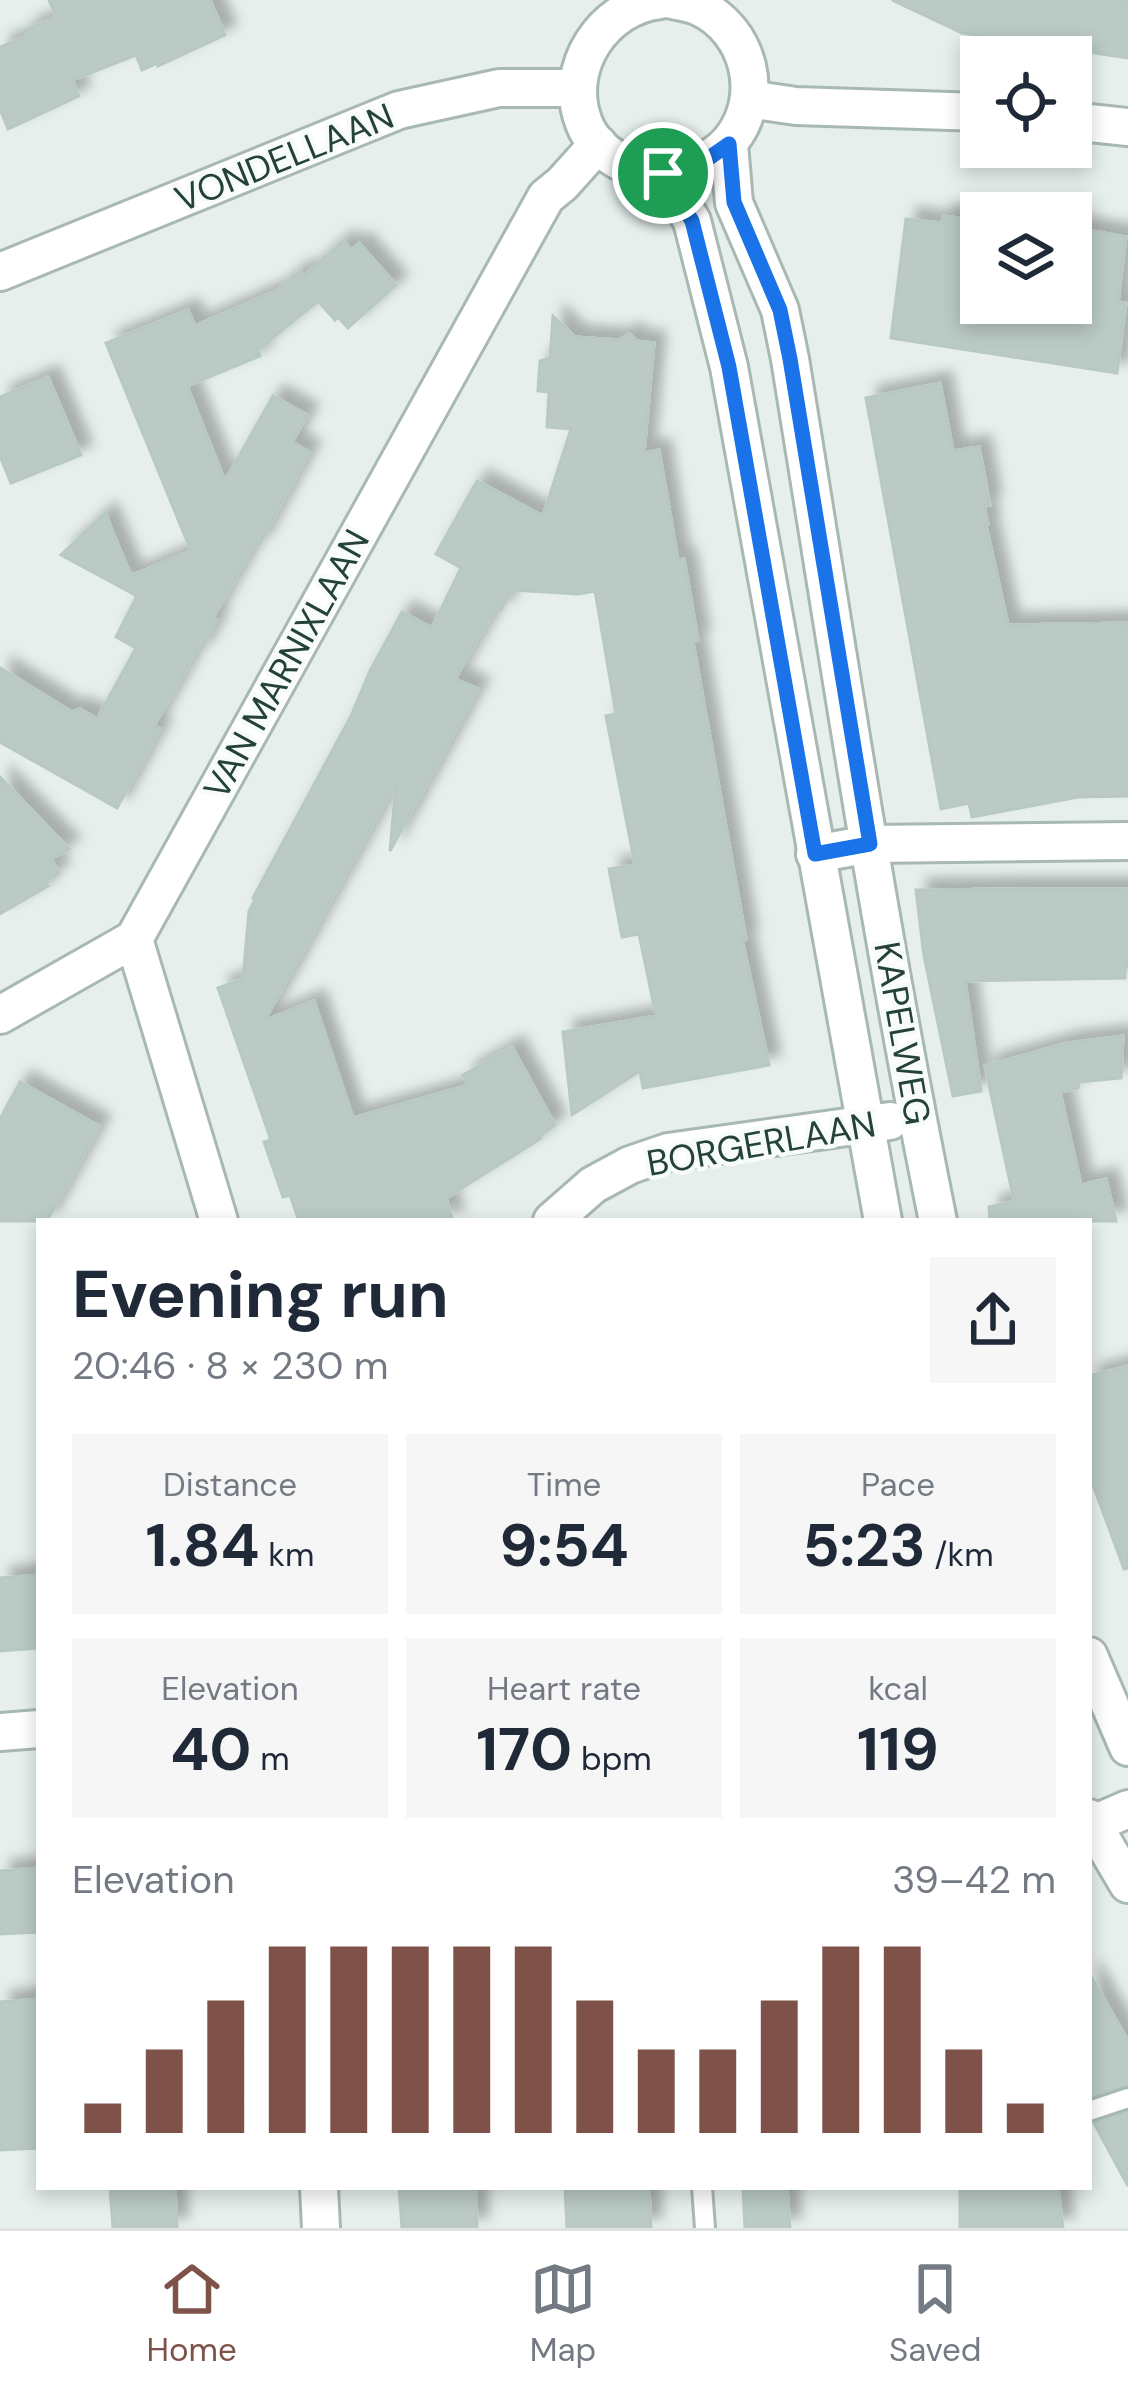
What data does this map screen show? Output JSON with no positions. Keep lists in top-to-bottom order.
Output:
{
  "streets": {
    "street": [
      "VONDELLAAN",
      "VAN MARNIXLAAN",
      "KAPELWEG",
      "BORGERLAAN"
    ]
  },
  "crossings": [
    ["VONDELLAAN", "VAN MARNIXLAAN"],
    ["VONDELLAAN", "KAPELWEG"],
    ["VAN MARNIXLAAN", "KAPELWEG"],
    ["KAPELWEG", "BORGERLAAN"]
  ],
  "page": {
    "heading": ["Evening run", "20:46 · 8 × 230 m"],
    "stats": [
      ["Distance", "1.84 km"],
      ["Time", "9:54"],
      ["Pace", "5:23 /km"],
      ["Elevation", "40 m"],
      ["Heart rate", "170 bpm"],
      ["kcal", "119"]
    ],
    "chart": ["Elevation", "39–42 m"],
    "tabs": ["Home", "Map", "Saved"]
  }
}
